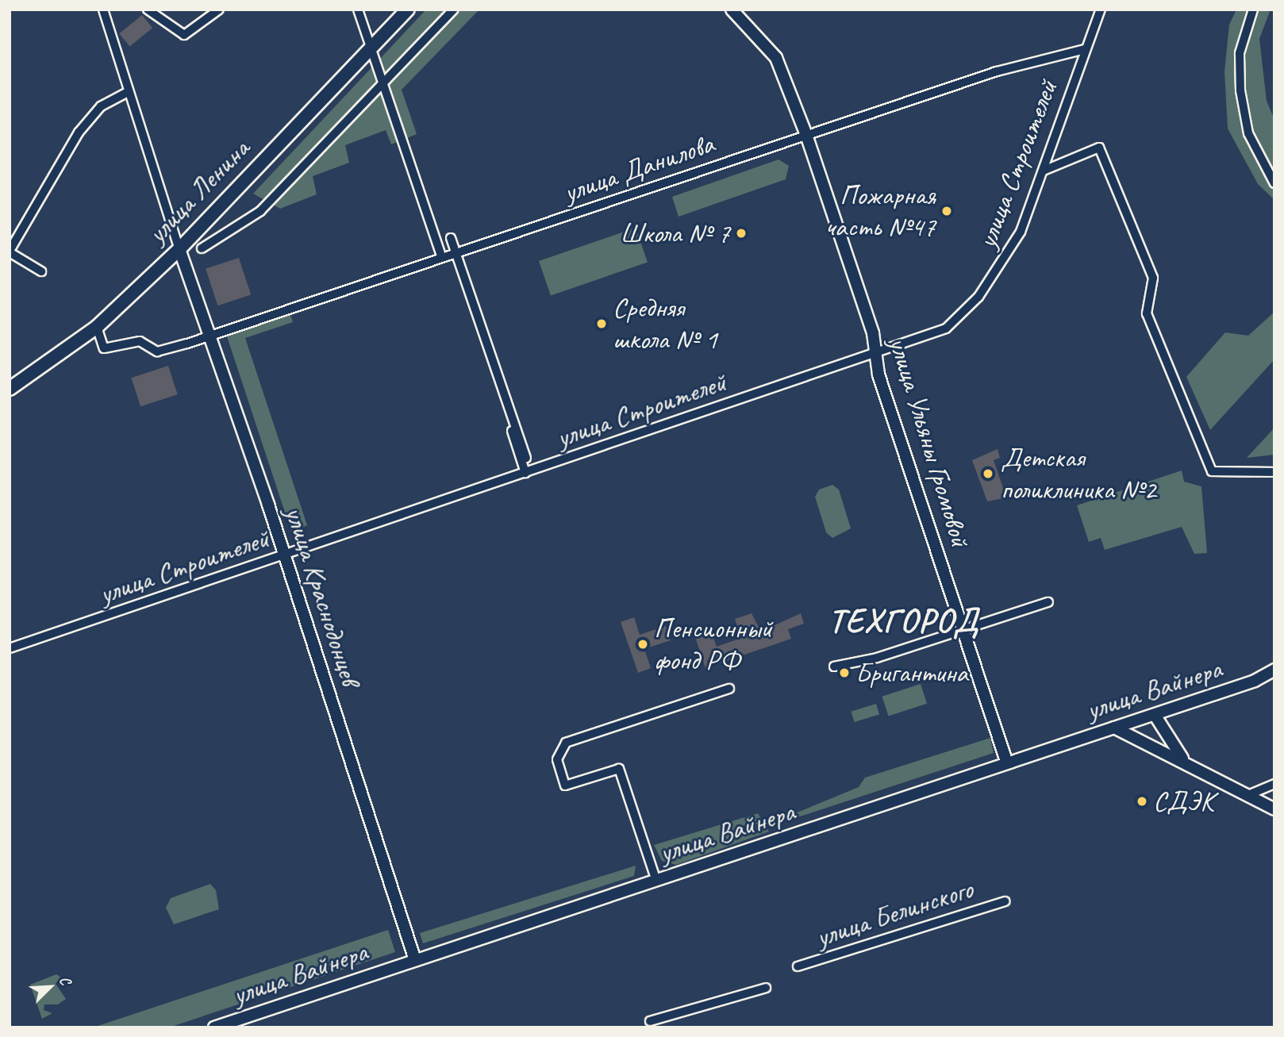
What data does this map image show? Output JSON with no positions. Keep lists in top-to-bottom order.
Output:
{
  "streets": {
    "main road": ["улица Ленина"],
    "street": [
      "улица Строителей",
      "улица Данилова",
      "улица Ульяны Громовой",
      "улица Краснодонцев",
      "улица Вайнера",
      "улица Белинского"
    ]
  },
  "crossings": [
    ["улица Строителей", "улица Данилова"],
    ["улица Строителей", "улица Ульяны Громовой"],
    ["улица Строителей", "улица Краснодонцев"],
    ["улица Данилова", "улица Ленина"],
    ["улица Данилова", "улица Ульяны Громовой"],
    ["улица Данилова", "улица Краснодонцев"],
    ["улица Ленина", "улица Краснодонцев"],
    ["улица Ульяны Громовой", "улица Вайнера"],
    ["улица Краснодонцев", "улица Вайнера"]
  ],
  "districts": ["ТЕХГОРОД"],
  "places": [
    "Пожарная часть №47",
    "Школа № 7",
    "Средняя школа № 1",
    "Детская поликлиника №2",
    "Пенсионный фонд РФ",
    "Бригантина",
    "СДЭК"
  ],
  "north": "top right"
}
